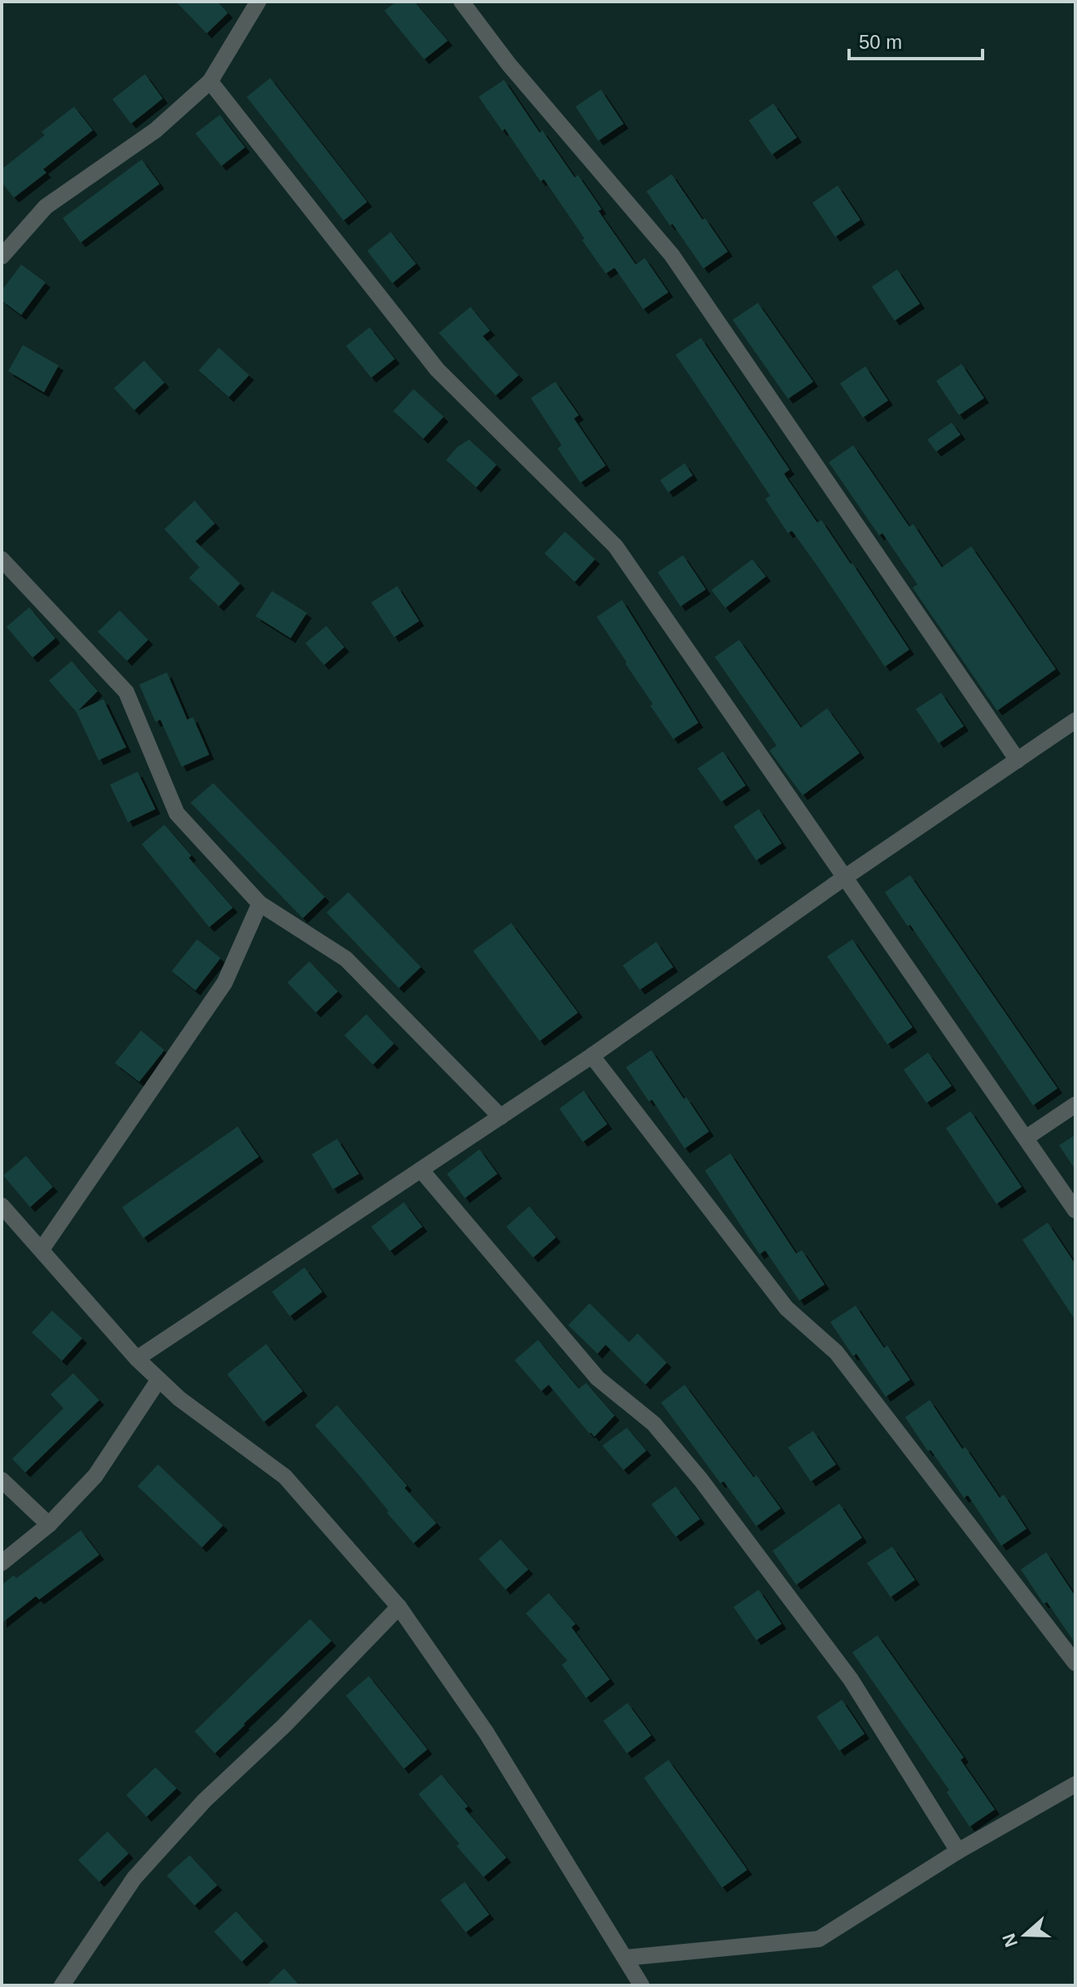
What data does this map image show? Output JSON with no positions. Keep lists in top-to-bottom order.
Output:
{
  "scale_bar": "50 m",
  "north": "left"
}
